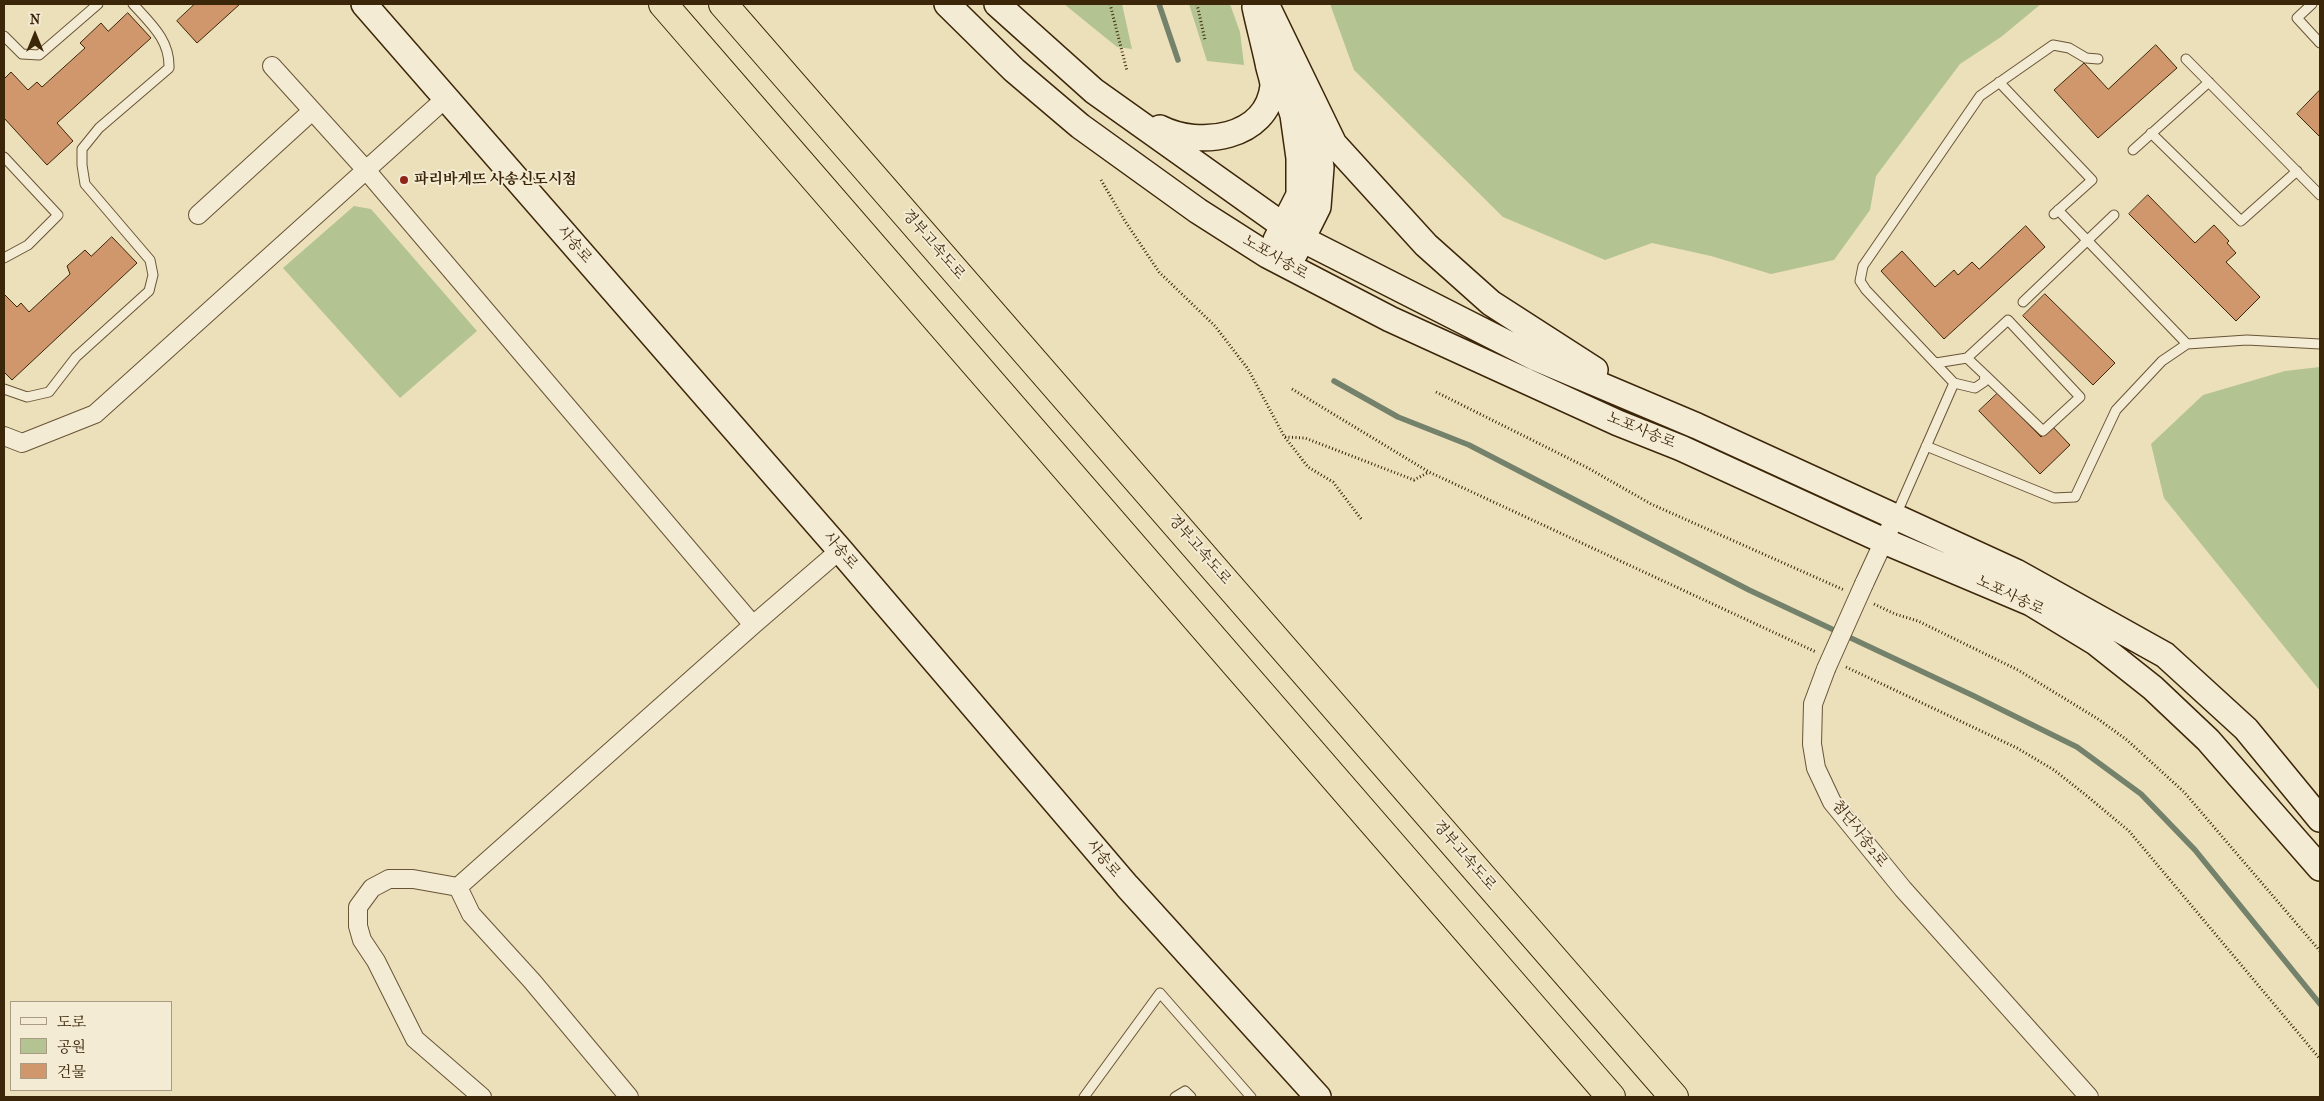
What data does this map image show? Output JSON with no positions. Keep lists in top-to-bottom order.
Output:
{
  "streets": {
    "highway": ["경부고속도로"],
    "main road": ["사송로", "노포사송로"],
    "street": ["첨단사송2로"]
  },
  "crossings": [
    ["노포사송로", "첨단사송2로"]
  ],
  "places": ["파리바게뜨 사송신도시점"],
  "legend": ["도로", "공원", "건물"],
  "north": "top"
}
